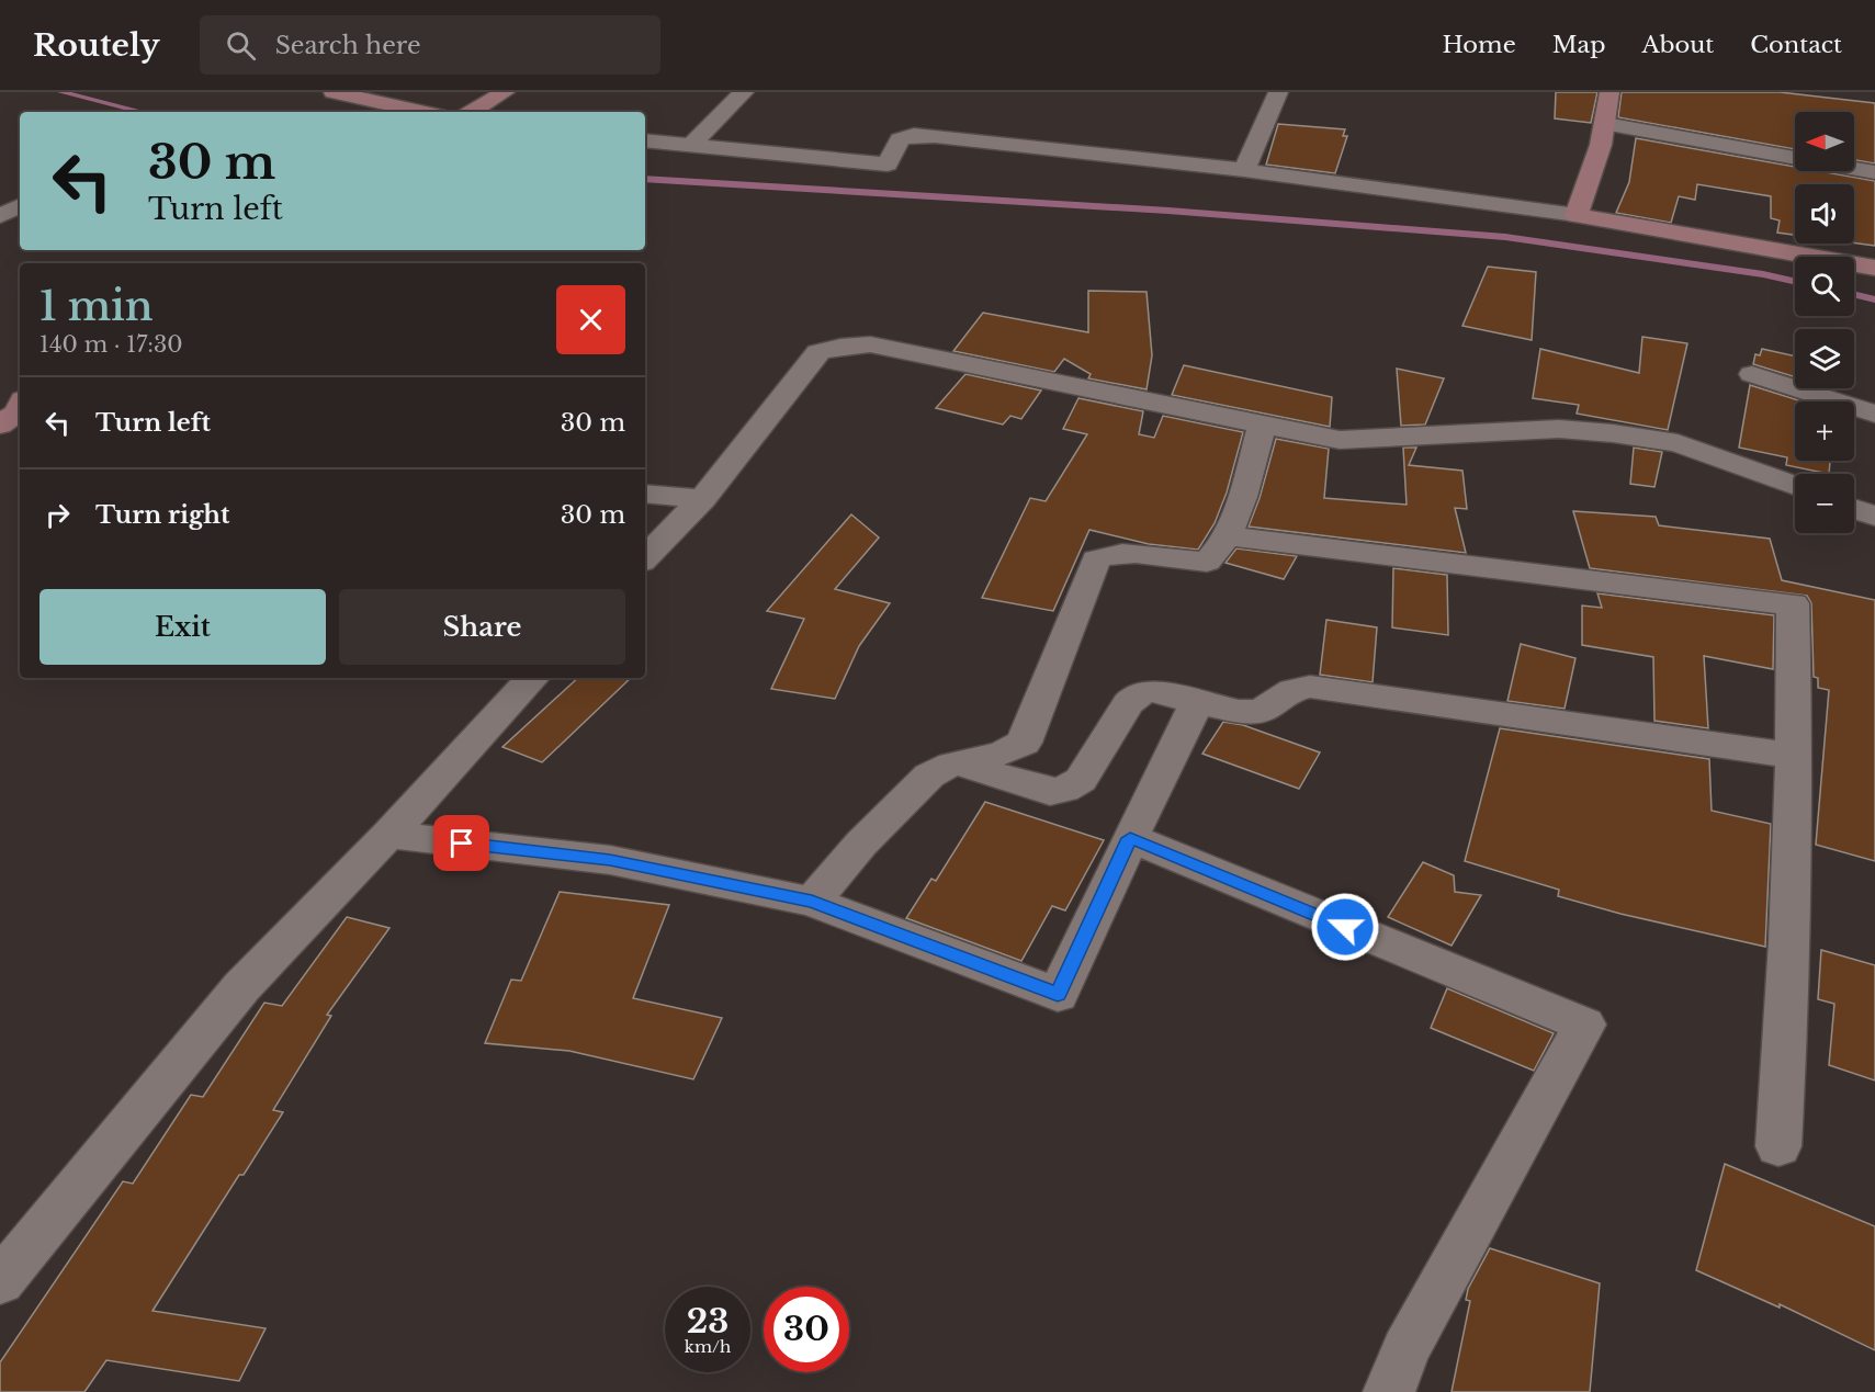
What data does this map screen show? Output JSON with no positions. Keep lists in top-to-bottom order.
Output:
{
  "north": "left",
  "page": {
    "header": "Routely",
    "search": "Search here",
    "nav": [
      "Home",
      "Map",
      "About",
      "Contact"
    ],
    "map_buttons": ["+", "−"],
    "turn": ["30 m", "Turn left"],
    "heading": ["1 min", "140 m · 17:30"],
    "list": [
      {
        "name": "Turn left",
        "value": "30 m"
      },
      {
        "name": "Turn right",
        "value": "30 m"
      }
    ],
    "buttons": ["Exit", "Share"],
    "speed": "23 km/h",
    "limit": "30"
  }
}
